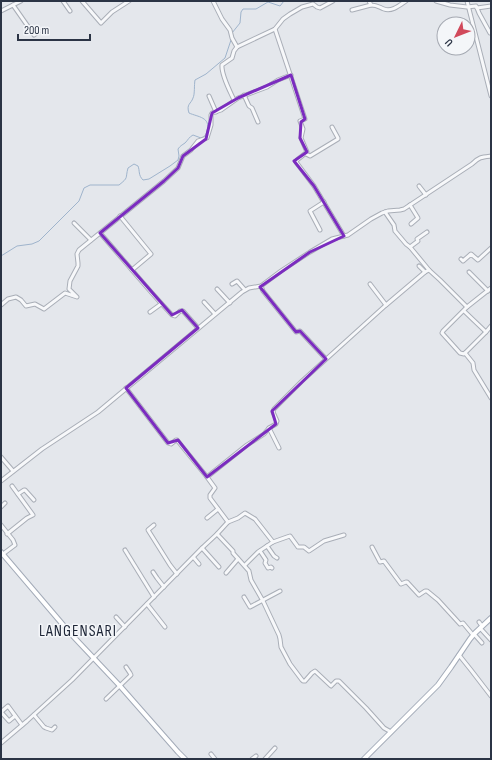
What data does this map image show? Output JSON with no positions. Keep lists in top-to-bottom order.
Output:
{
  "districts": ["LANGENSARI"],
  "scale_bar": "200 m",
  "north": "bottom left"
}
